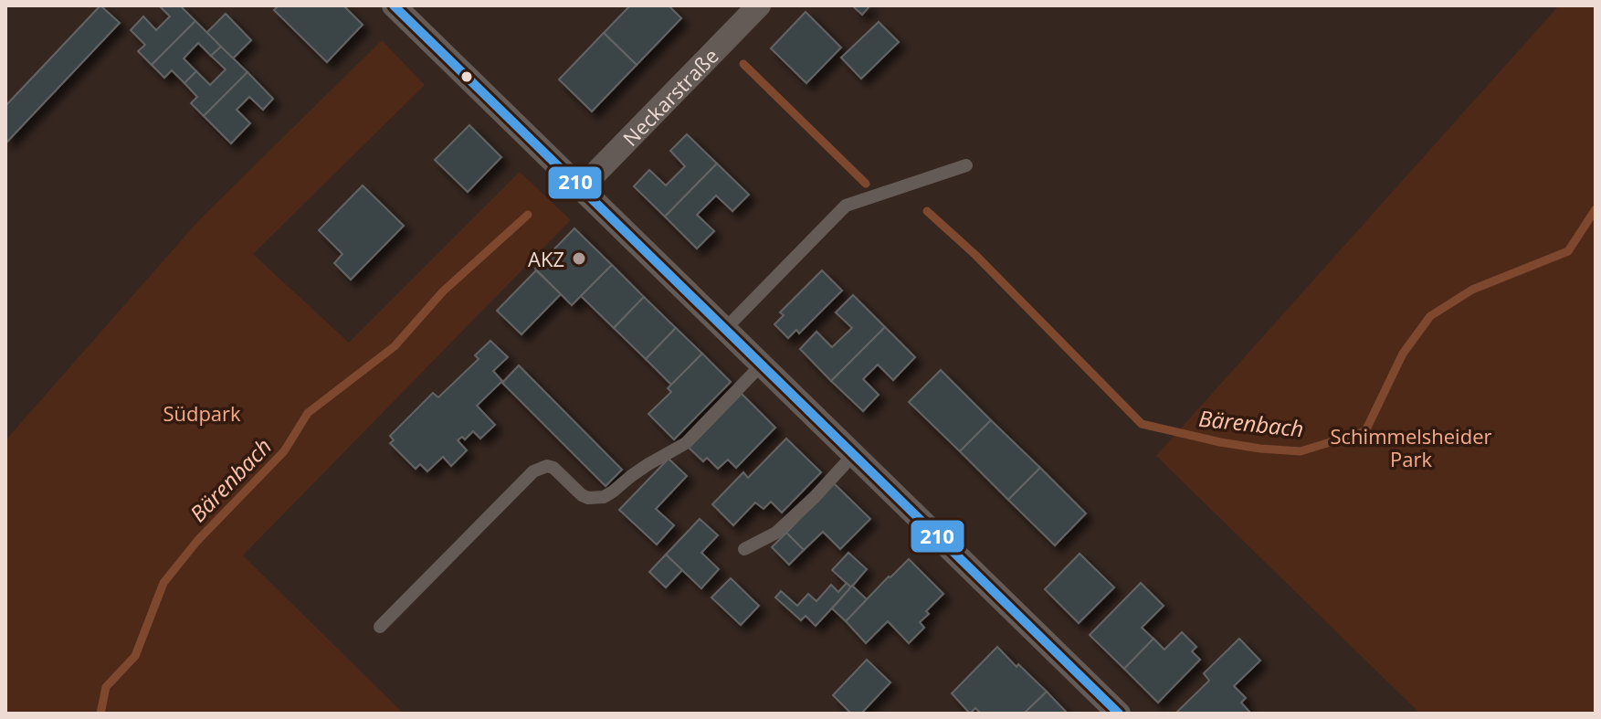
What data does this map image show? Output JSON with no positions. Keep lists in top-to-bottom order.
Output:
{
  "streets": {
    "street": ["Neckarstraße"]
  },
  "water": ["Bärenbach"],
  "parks": ["Südpark", "Schimmelsheider Park"],
  "places": ["AKZ"],
  "lines": ["transit line 210"]
}
